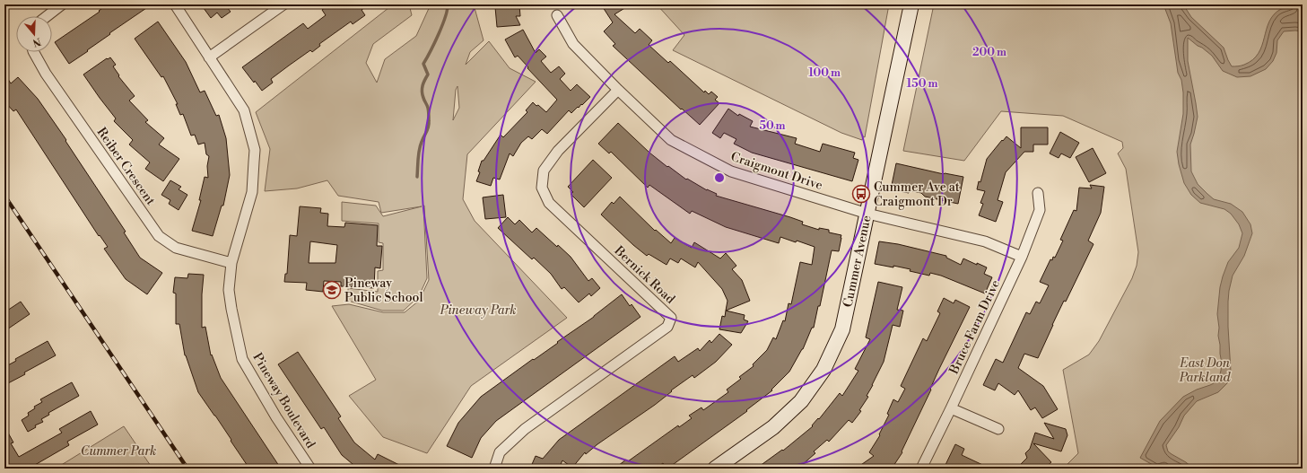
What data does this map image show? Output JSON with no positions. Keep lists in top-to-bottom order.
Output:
{
  "streets": {
    "street": [
      "Reiber Crescent",
      "Craigmont Drive",
      "Cummer Avenue",
      "Bernick Road",
      "Bruce Farm Drive",
      "Pineway Boulevard"
    ]
  },
  "crossings": [
    ["Reiber Crescent", "Pineway Boulevard"],
    ["Craigmont Drive", "Cummer Avenue"],
    ["Craigmont Drive", "Bernick Road"],
    ["Craigmont Drive", "Bruce Farm Drive"]
  ],
  "parks": ["Pineway Park", "East Don Parkland", "Cummer Park"],
  "places": {
    "bus stop": ["Cummer Ave at Craigmont Dr"],
    "school or university": ["Pineway Public School"]
  },
  "north": "bottom",
  "rings": [
    "200 m",
    "100 m",
    "150 m",
    "50 m"
  ]
}
